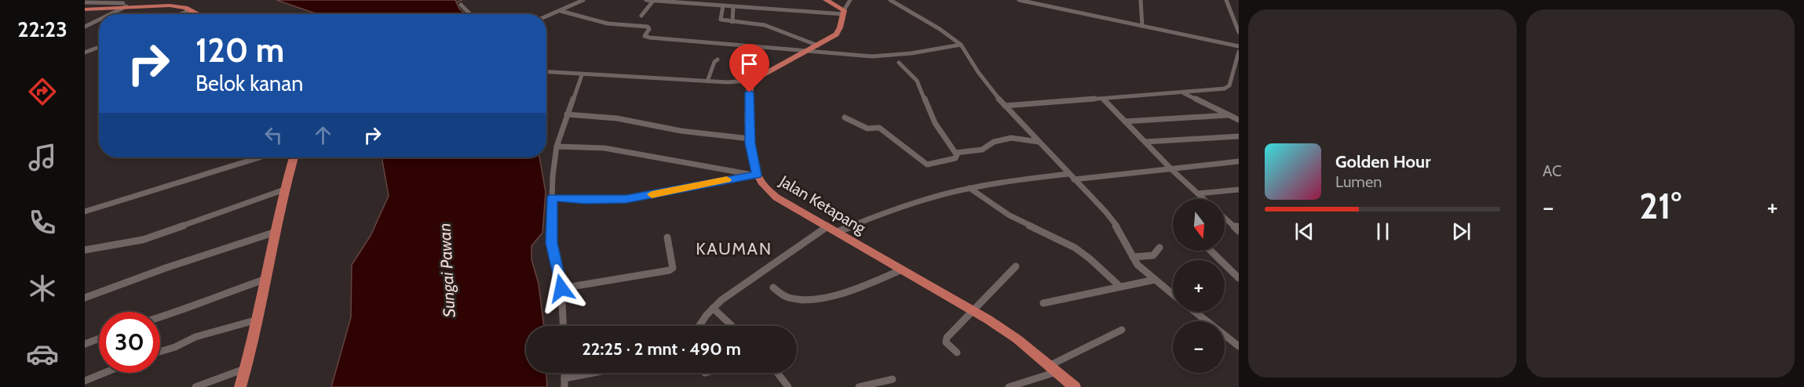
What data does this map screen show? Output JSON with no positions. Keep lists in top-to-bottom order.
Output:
{
  "streets": {
    "main road": ["Jalan Ketapang"]
  },
  "districts": ["KAUMAN"],
  "water": ["Sungai Pawan"],
  "north": "bottom",
  "page": {
    "tabs": "22:23",
    "tile": "AC",
    "turn": ["120 m", "Belok kanan"],
    "song": ["Golden Hour", "Lumen"],
    "heat": ["−", "21°", "+"],
    "map_buttons": ["+", "−"],
    "limit": "30",
    "trip": "22:25 · 2 mnt · 490 m"
  }
}
